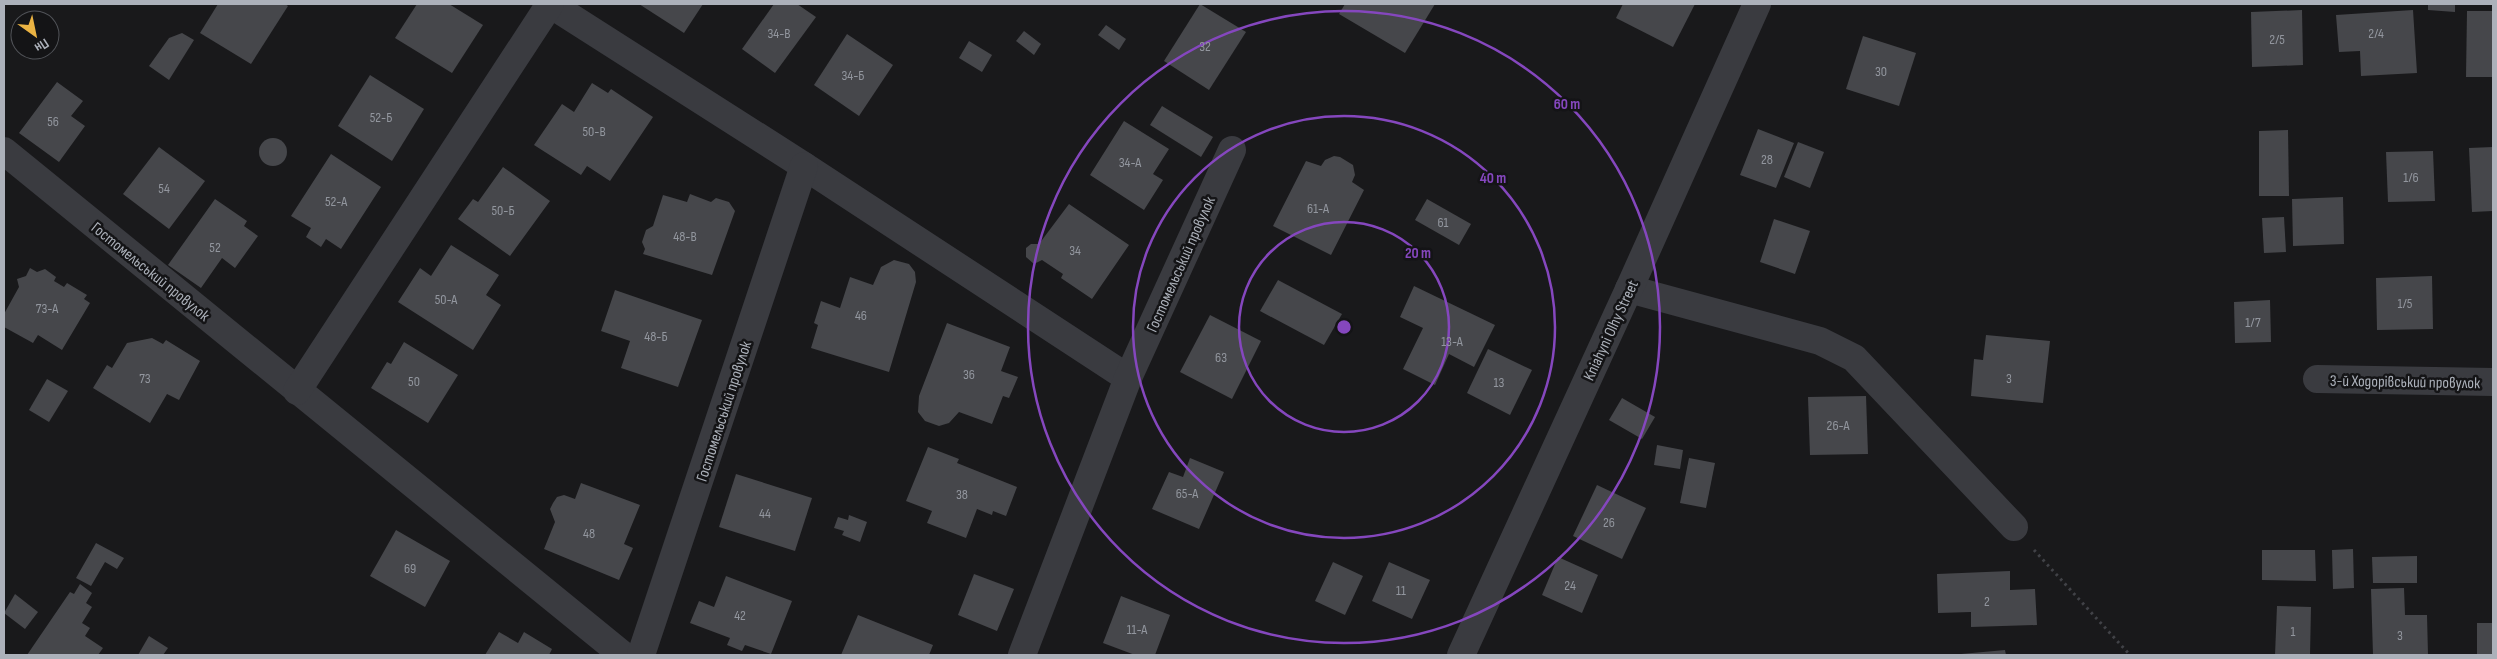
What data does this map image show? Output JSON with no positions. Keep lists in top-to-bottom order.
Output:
{
  "streets": {
    "street": ["Гостомельський провулок", "Kniahyni Olhy Street", "3-й Ходорівський провулок"]
  },
  "house_numbers": [
    "34-В",
    "2/4",
    "2/5",
    "32",
    "30",
    "34-Б",
    "52-Б",
    "56",
    "50-В",
    "28",
    "34-А",
    "1/6",
    "54",
    "52-А",
    "61-А",
    "50-Б",
    "61",
    "48-В",
    "52",
    "34",
    "50-А",
    "1/5",
    "73-А",
    "46",
    "1/7",
    "48-Б",
    "13-А",
    "63",
    "36",
    "73",
    "3",
    "50",
    "13",
    "26-А",
    "65-А",
    "38",
    "44",
    "26",
    "48",
    "69",
    "24",
    "11",
    "2",
    "42",
    "11-А",
    "1",
    "3"
  ],
  "north": "bottom right",
  "rings": ["60 m", "40 m", "20 m"]
}
